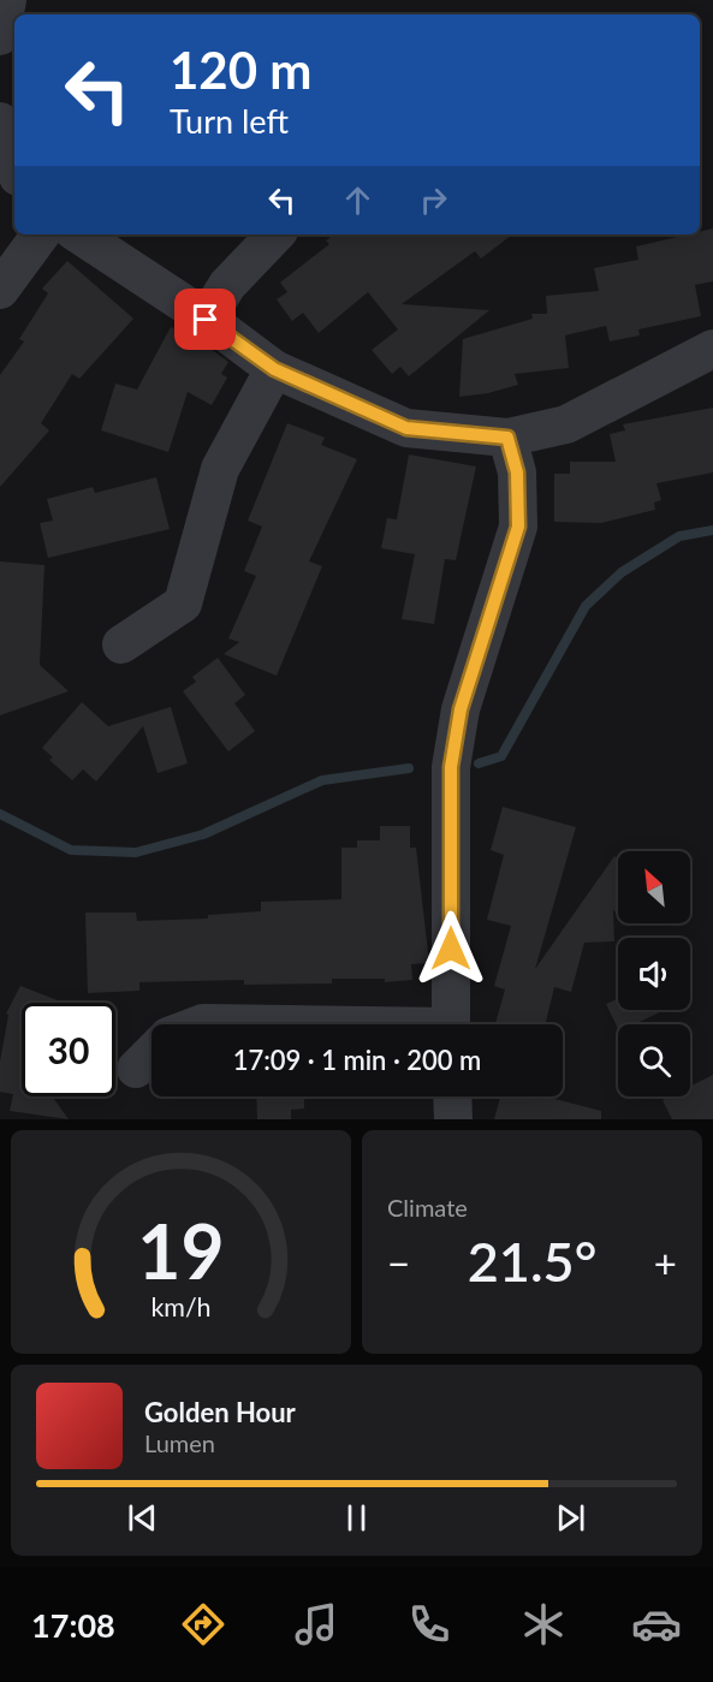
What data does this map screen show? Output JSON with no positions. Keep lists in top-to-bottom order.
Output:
{
  "north": "top left",
  "page": {
    "turn": ["120 m", "Turn left"],
    "limit": "30",
    "trip": "17:09 · 1 min · 200 m",
    "tile": "Climate",
    "heat": ["−", "21.5°", "+"],
    "song": ["Golden Hour", "Lumen"],
    "tabs": "17:08",
    "gauge": ["19", "km/h"]
  }
}
